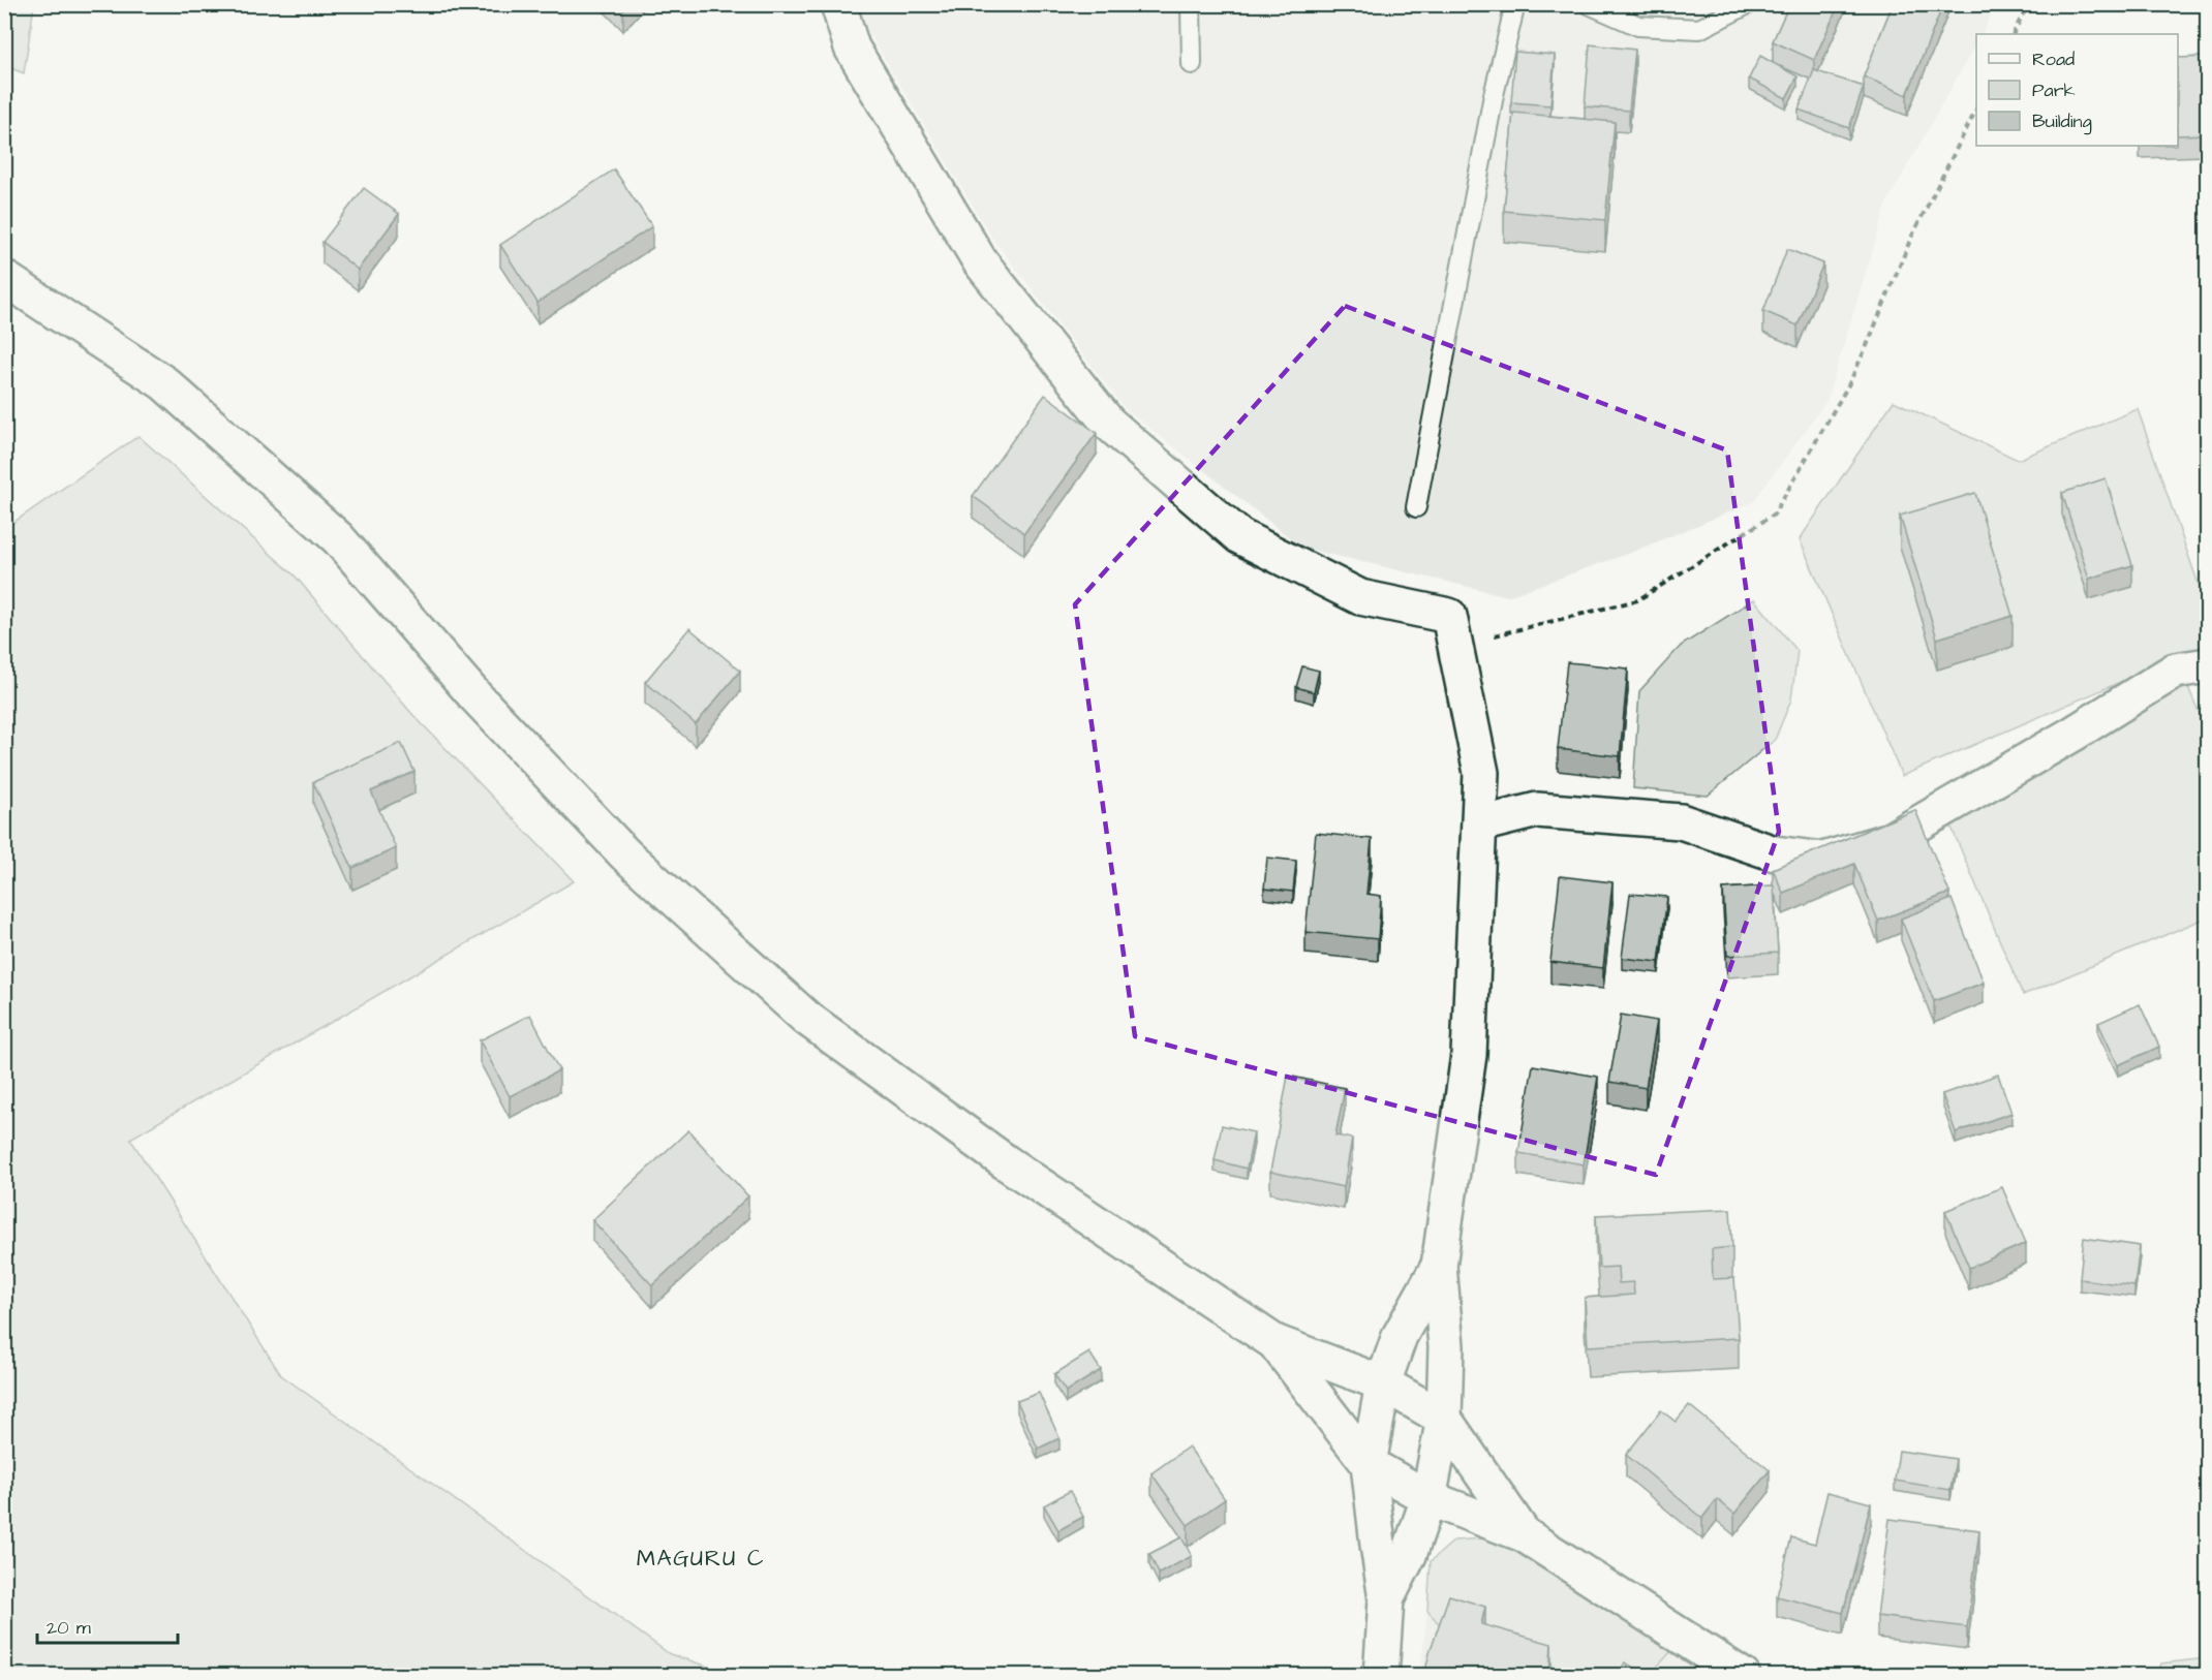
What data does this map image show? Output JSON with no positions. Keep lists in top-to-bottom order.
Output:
{
  "districts": ["MAGURU C"],
  "legend": ["Road", "Park", "Building"],
  "scale_bar": "20 m"
}
